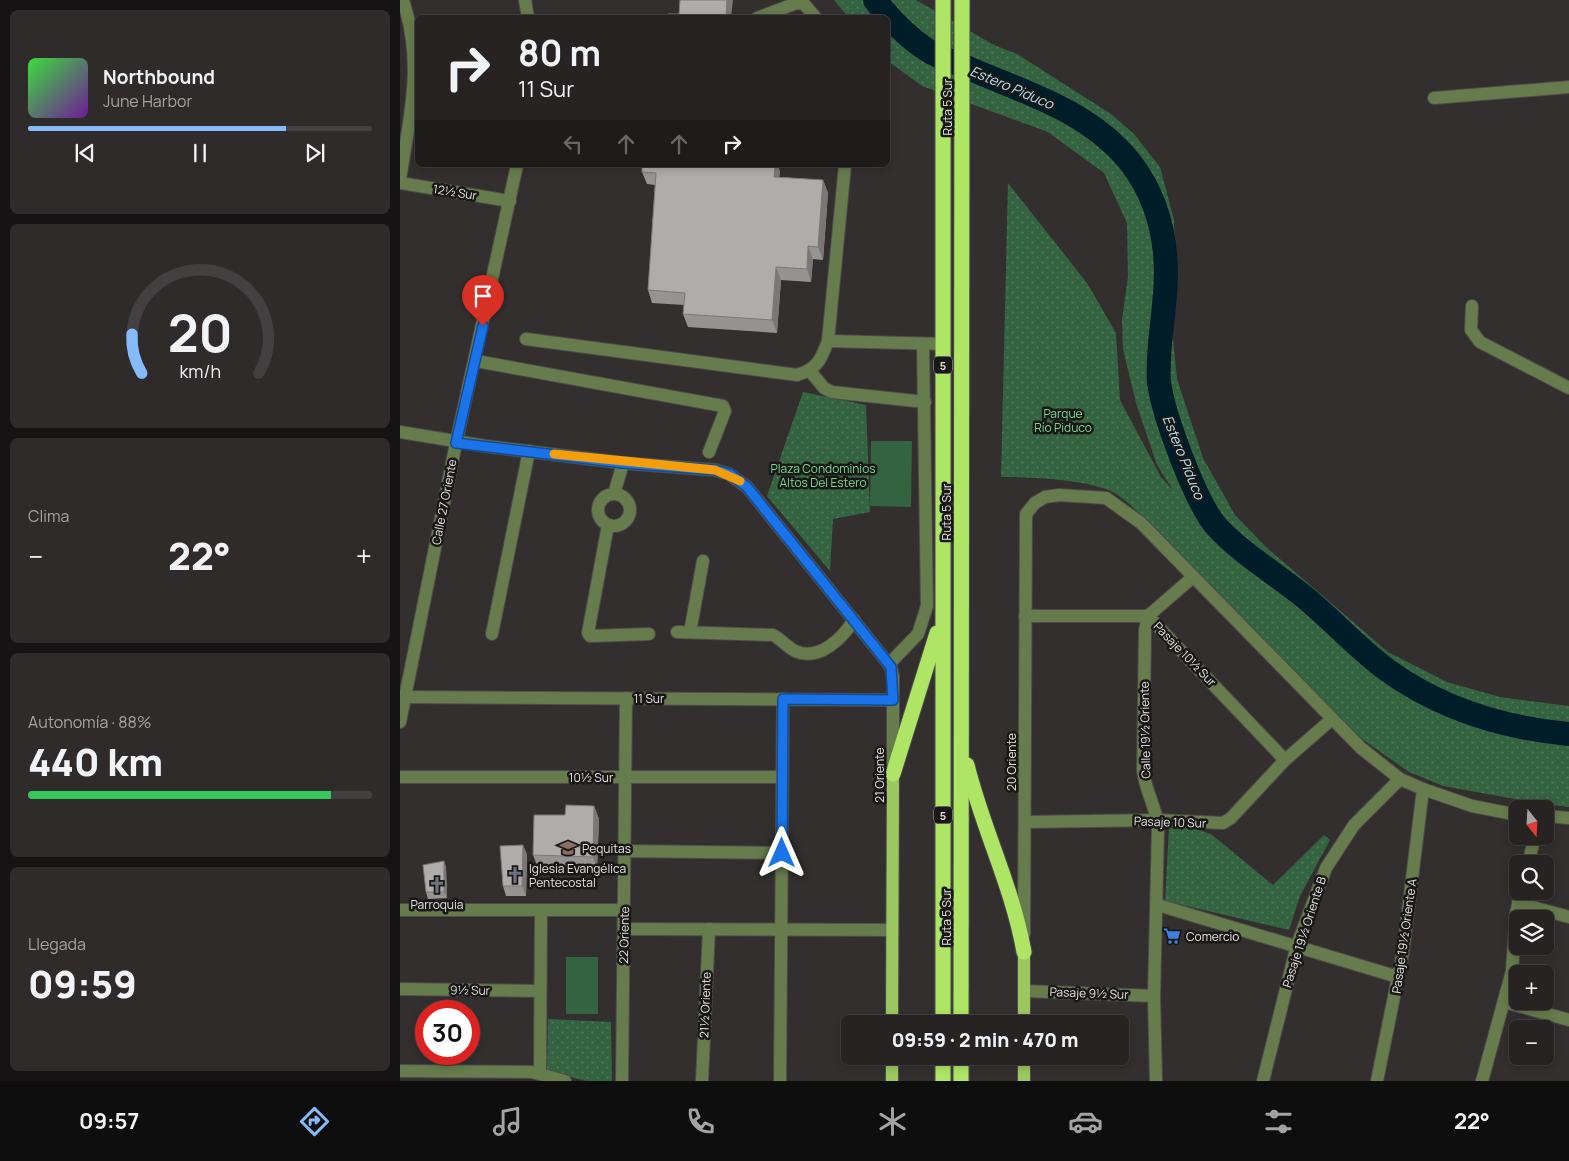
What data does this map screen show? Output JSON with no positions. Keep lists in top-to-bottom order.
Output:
{
  "streets": {
    "highway": ["Ruta 5 Sur", "5"],
    "main road": ["20 Oriente", "21 Oriente"],
    "street": [
      "12½ Sur",
      "Calle 27 Oriente",
      "Pasaje 10½ Sur",
      "11 Sur",
      "Calle 19½ Oriente",
      "10½ Sur",
      "Pasaje 10 Sur",
      "Pasaje 19½ Oriente B",
      "22 Oriente",
      "Pasaje 19½ Oriente A",
      "9½ Sur",
      "Pasaje 9½ Sur",
      "21½ Oriente"
    ]
  },
  "crossings": [
    ["12½ Sur", "Calle 27 Oriente"],
    ["Calle 27 Oriente", "11 Sur"],
    ["Calle 27 Oriente", "21 Oriente"],
    ["Pasaje 10½ Sur", "Calle 19½ Oriente"],
    ["Pasaje 10½ Sur", "20 Oriente"],
    ["Pasaje 10½ Sur", "Pasaje 10 Sur"],
    ["11 Sur", "21 Oriente"],
    ["11 Sur", "22 Oriente"],
    ["Calle 19½ Oriente", "Pasaje 10 Sur"],
    ["Calle 19½ Oriente", "Pasaje 9½ Sur"],
    ["20 Oriente", "Pasaje 10 Sur"],
    ["20 Oriente", "Pasaje 9½ Sur"],
    ["10½ Sur", "22 Oriente"]
  ],
  "water": ["Estero Piduco"],
  "parks": ["Parque Río Piduco", "Plaza Condominios Altos Del Estero"],
  "places": {
    "school or university": ["Pequitas"],
    "church": ["Iglesia Evangélica Pentecostal", "Parroquia"],
    "supermarket": ["Comercio"]
  },
  "north": "bottom",
  "page": {
    "turn": ["80 m", "11 Sur"],
    "song": ["Northbound", "June Harbor"],
    "tile": [
      "Clima",
      ["Autonomía · 88%", "440 km"],
      ["Llegada", "09:59"]
    ],
    "heat": ["−", "22°", "+"],
    "map_buttons": ["+", "−"],
    "limit": "30",
    "trip": "09:59 · 2 min · 470 m",
    "tabs": ["09:57", "22°"],
    "gauge": ["20", "km/h"]
  }
}
